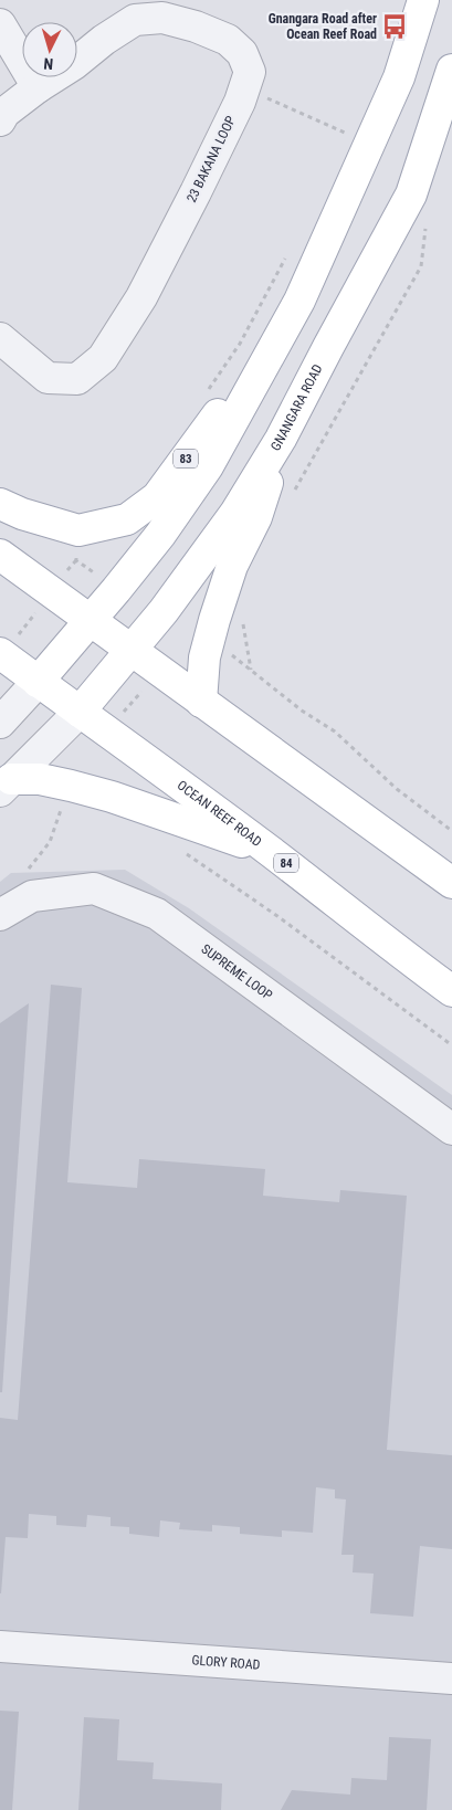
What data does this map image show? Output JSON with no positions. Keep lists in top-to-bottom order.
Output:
{
  "streets": {
    "main road": [
      "GNANGARA ROAD",
      "83",
      "OCEAN REEF ROAD",
      "84"
    ],
    "street": ["23 BAKANA LOOP", "SUPREME LOOP", "GLORY ROAD"]
  },
  "crossings": [
    ["GNANGARA ROAD", "OCEAN REEF ROAD"]
  ],
  "places": {
    "bus stop": ["Gnangara Road after Ocean Reef Road"]
  },
  "north": "bottom"
}
